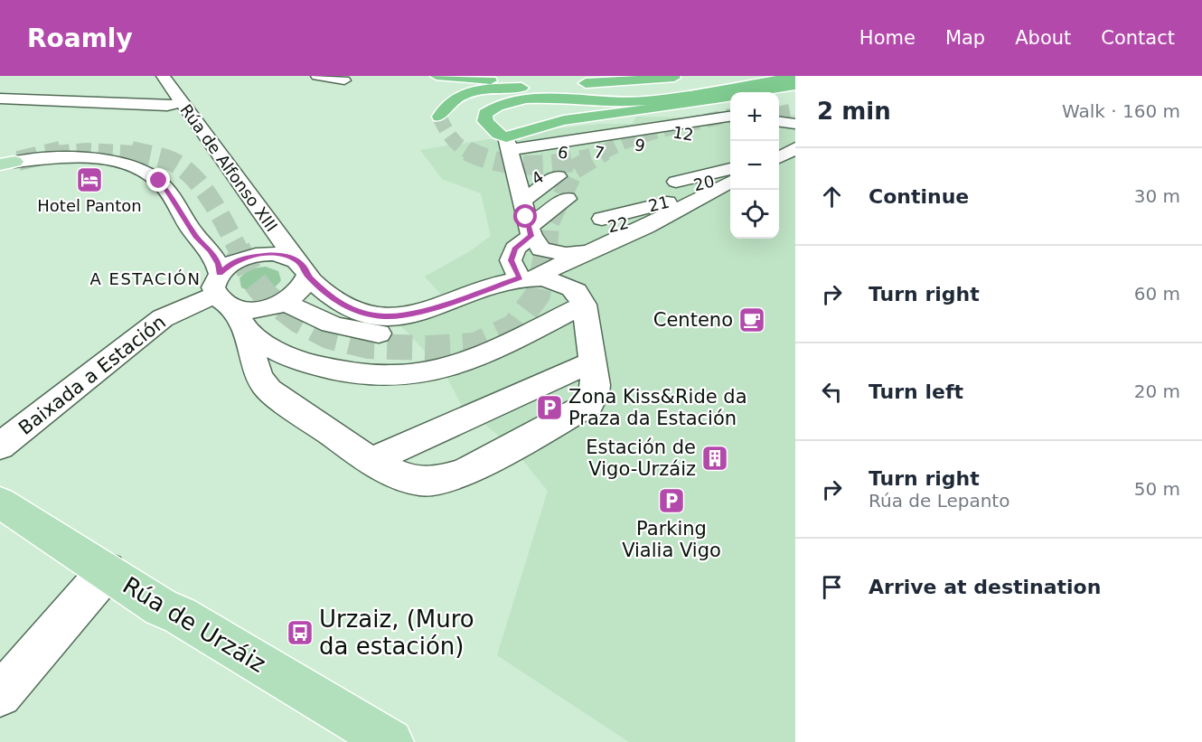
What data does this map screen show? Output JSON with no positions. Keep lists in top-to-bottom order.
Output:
{
  "streets": {
    "main road": ["Rúa de Urzáiz"],
    "street": [
      "12",
      "9",
      "6",
      "7",
      "Rúa de Alfonso XIII",
      "20",
      "21",
      "22",
      "Baixada a Estación"
    ]
  },
  "crossings": [
    ["9", "7"],
    ["6", "7"],
    ["Rúa de Alfonso XIII", "22"],
    ["Rúa de Alfonso XIII", "Baixada a Estación"]
  ],
  "districts": ["A ESTACIÓN"],
  "places": {
    "hotel": ["Hotel Panton"],
    "cafe": ["Centeno"],
    "parking": ["Zona Kiss&Ride da Praza da Estación", "Parking Vialia Vigo"],
    "building": ["Estación de Vigo-Urzáiz"],
    "bus stop": ["Urzaiz, (Muro da estación)"]
  },
  "page": {
    "header": "Roamly",
    "nav": [
      "Home",
      "Map",
      "About",
      "Contact"
    ],
    "heading": ["2 min", "Walk · 160 m"],
    "map_buttons": ["+", "−"],
    "list": [
      ["Continue", "30 m"],
      ["Turn right", "60 m"],
      ["Turn left", "20 m"],
      ["Turn right", "Rúa de Lepanto", "50 m"],
      "Arrive at destination"
    ]
  }
}
